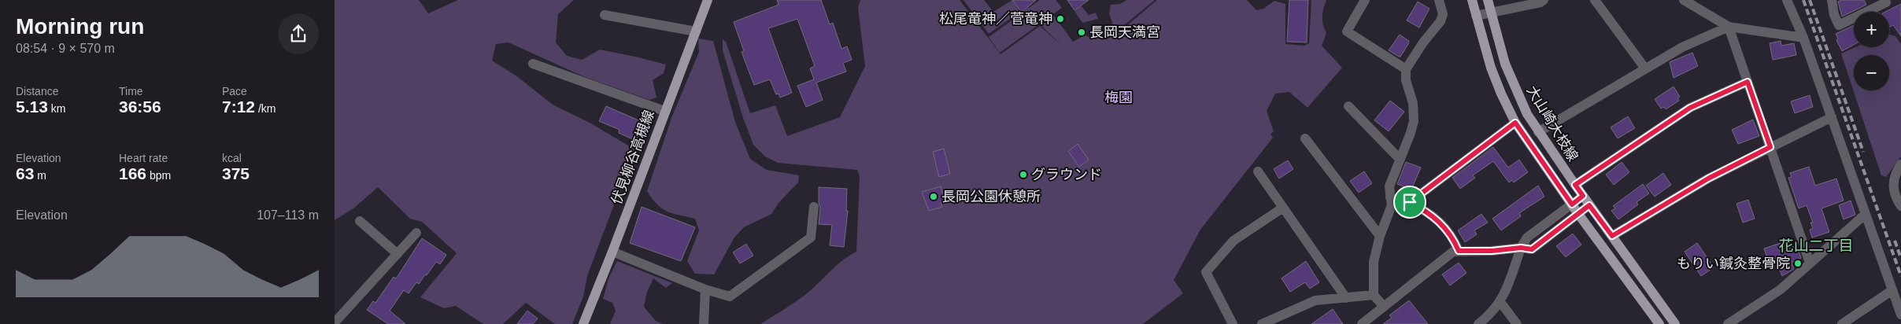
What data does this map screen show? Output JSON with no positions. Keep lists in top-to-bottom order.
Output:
{
  "streets": {
    "main road": ["大山崎大枝線", "伏見柳谷高槻線"]
  },
  "districts": ["花山二丁目"],
  "parks": ["梅園"],
  "places": [
    "松尾竜神／菅竜神",
    "長岡天満宮",
    "グラウンド",
    "長岡公園休憩所",
    "もりい鍼灸整骨院"
  ],
  "page": {
    "heading": ["Morning run", "08:54 · 9 × 570 m"],
    "map_buttons": ["+", "−"],
    "stats": [
      ["Distance", "5.13 km"],
      ["Time", "36:56"],
      ["Pace", "7:12 /km"],
      ["Elevation", "63 m"],
      ["Heart rate", "166 bpm"],
      ["kcal", "375"]
    ],
    "chart": ["Elevation", "107–113 m"]
  }
}
